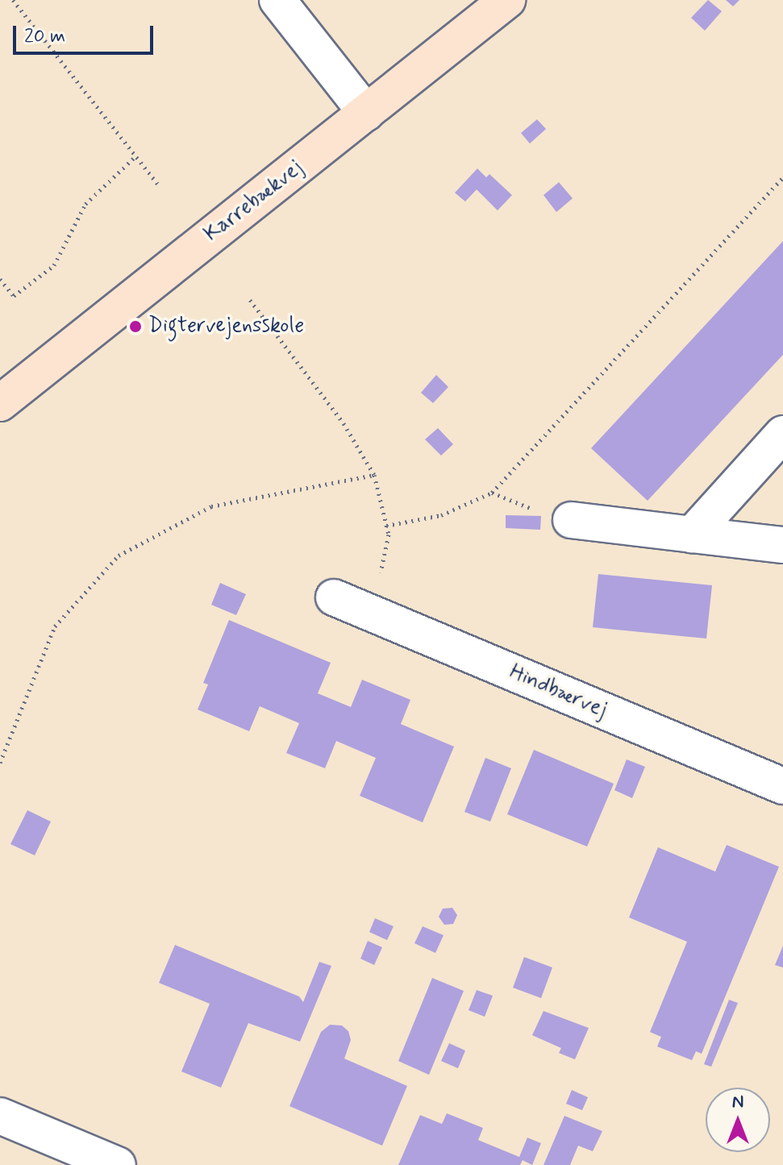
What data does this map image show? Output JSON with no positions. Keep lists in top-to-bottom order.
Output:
{
  "streets": {
    "street": ["Karrebækvej", "Hindbærvej"]
  },
  "places": ["Digtervejensskole"],
  "scale_bar": "20 m",
  "north": "top"
}
